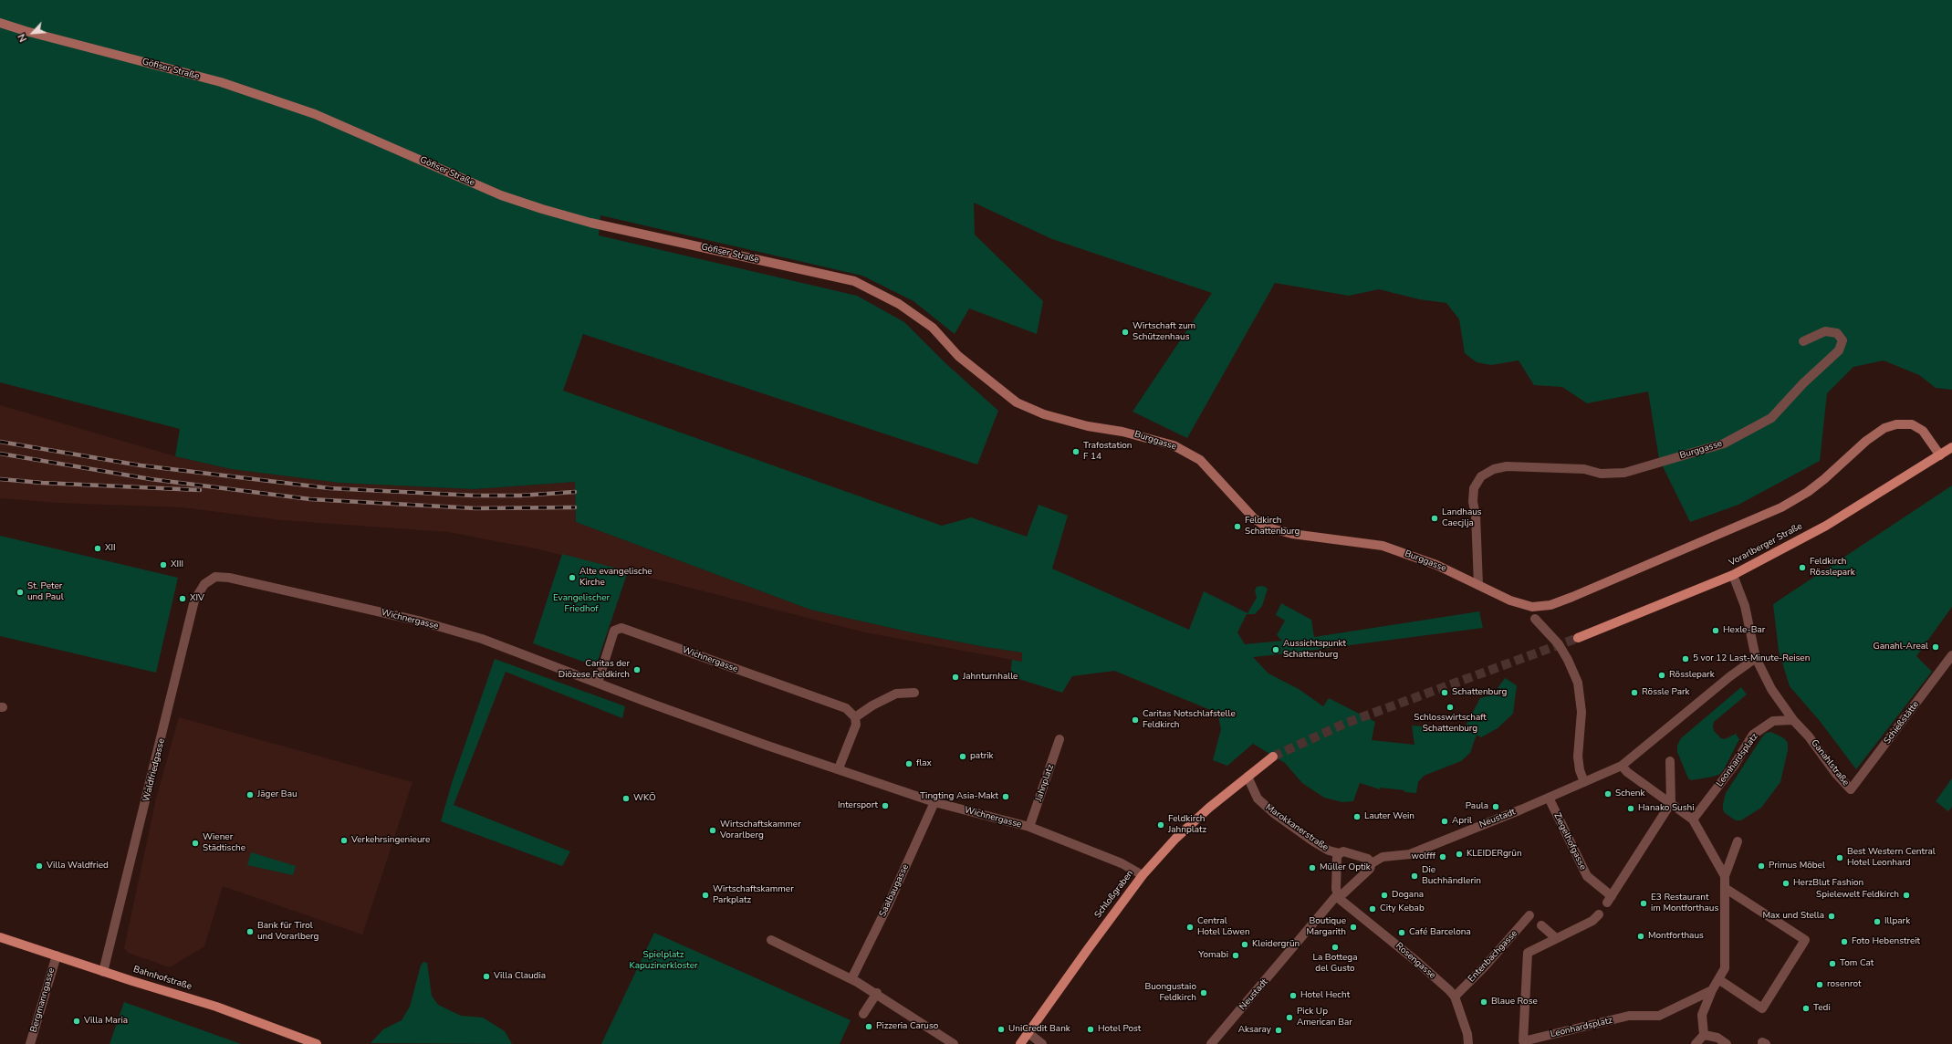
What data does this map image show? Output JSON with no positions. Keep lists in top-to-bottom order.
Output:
{
  "streets": {
    "main road": [
      "Göfiser Straße",
      "Burggasse",
      "Vorarlberger Straße",
      "Schloßgraben",
      "Bahnhofstraße"
    ],
    "street": [
      "Wichnergasse",
      "Schießstätte",
      "Leonhardsplatz",
      "Ganahlstraße",
      "Waldfriedgasse",
      "Jahnplatz",
      "Neustadt",
      "Marokkanerstraße",
      "Ziegelhofgasse",
      "Saalbaugasse",
      "Entenbachgasse",
      "Rosengasse",
      "Bergmanngasse"
    ]
  },
  "crossings": [
    ["Göfiser Straße", "Burggasse"],
    ["Burggasse", "Vorarlberger Straße"],
    ["Wichnergasse", "Waldfriedgasse"],
    ["Wichnergasse", "Jahnplatz"],
    ["Wichnergasse", "Saalbaugasse"],
    ["Wichnergasse", "Schloßgraben"],
    ["Schießstätte", "Ganahlstraße"],
    ["Leonhardsplatz", "Ganahlstraße"],
    ["Waldfriedgasse", "Bahnhofstraße"],
    ["Neustadt", "Ziegelhofgasse"],
    ["Neustadt", "Rosengasse"],
    ["Marokkanerstraße", "Schloßgraben"],
    ["Entenbachgasse", "Rosengasse"],
    ["Bahnhofstraße", "Bergmanngasse"]
  ],
  "parks": ["Evangelischer Friedhof", "Spielplatz Kapuzinerkloster"],
  "places": [
    "Wirtschaft zum Schützenhaus",
    "Trafostation F 14",
    "Landhaus Caecjlja",
    "Feldkirch Schattenburg",
    "XII",
    "XIII",
    "Feldkirch Rösslepark",
    "Alte evangelische Kirche",
    "St. Peter und Paul",
    "XIV",
    "Hexle-Bar",
    "Ganahl-Areal",
    "Aussichtspunkt Schattenburg",
    "5 vor 12 Last-Minute-Reisen",
    "Caritas der Diözese Feldkirch",
    "Rösslepark",
    "Jahnturnhalle",
    "Schattenburg",
    "Rössle Park",
    "Schlosswirtschaft Schattenburg",
    "Caritas Notschlafstelle Feldkirch",
    "patrik",
    "flax",
    "Schenk",
    "Jäger Bau",
    "Tingting Asia-Makt",
    "WKÖ",
    "Intersport",
    "Paula",
    "Hanako Sushi",
    "Lauter Wein",
    "April",
    "Feldkirch Jahnplatz",
    "Wirtschaftskammer Vorarlberg",
    "Verkehrsingenieure",
    "Wiener Städtische",
    "KLEIDERgrün",
    "wolfff",
    "Best Western Central Hotel Leonhard",
    "Villa Waldfried",
    "Primus Möbel",
    "Müller Optik",
    "Die Buchhändlerin",
    "HerzBlut Fashion",
    "Wirtschaftskammer Parkplatz",
    "Dogana",
    "Spielewelt Feldkirch",
    "E3 Restaurant im Montforthaus",
    "City Kebab",
    "Max und Stella",
    "Illpark",
    "Central Hotel Löwen",
    "Boutique Margarith",
    "Bank für Tirol und Vorarlberg",
    "Café Barcelona",
    "Montforthaus",
    "Foto Hebenstreit",
    "Kleidergrün",
    "La Bottega del Gusto",
    "Yomabi",
    "Tom Cat",
    "Villa Claudia",
    "rosenrot",
    "Buongustaio Feldkirch",
    "Hotel Hecht",
    "Blaue Rose",
    "Tedi",
    "Pick Up American Bar",
    "Villa Maria",
    "Pizzeria Caruso",
    "UniCredit Bank",
    "Hotel Post",
    "Aksaray"
  ],
  "north": "bottom left"
}
